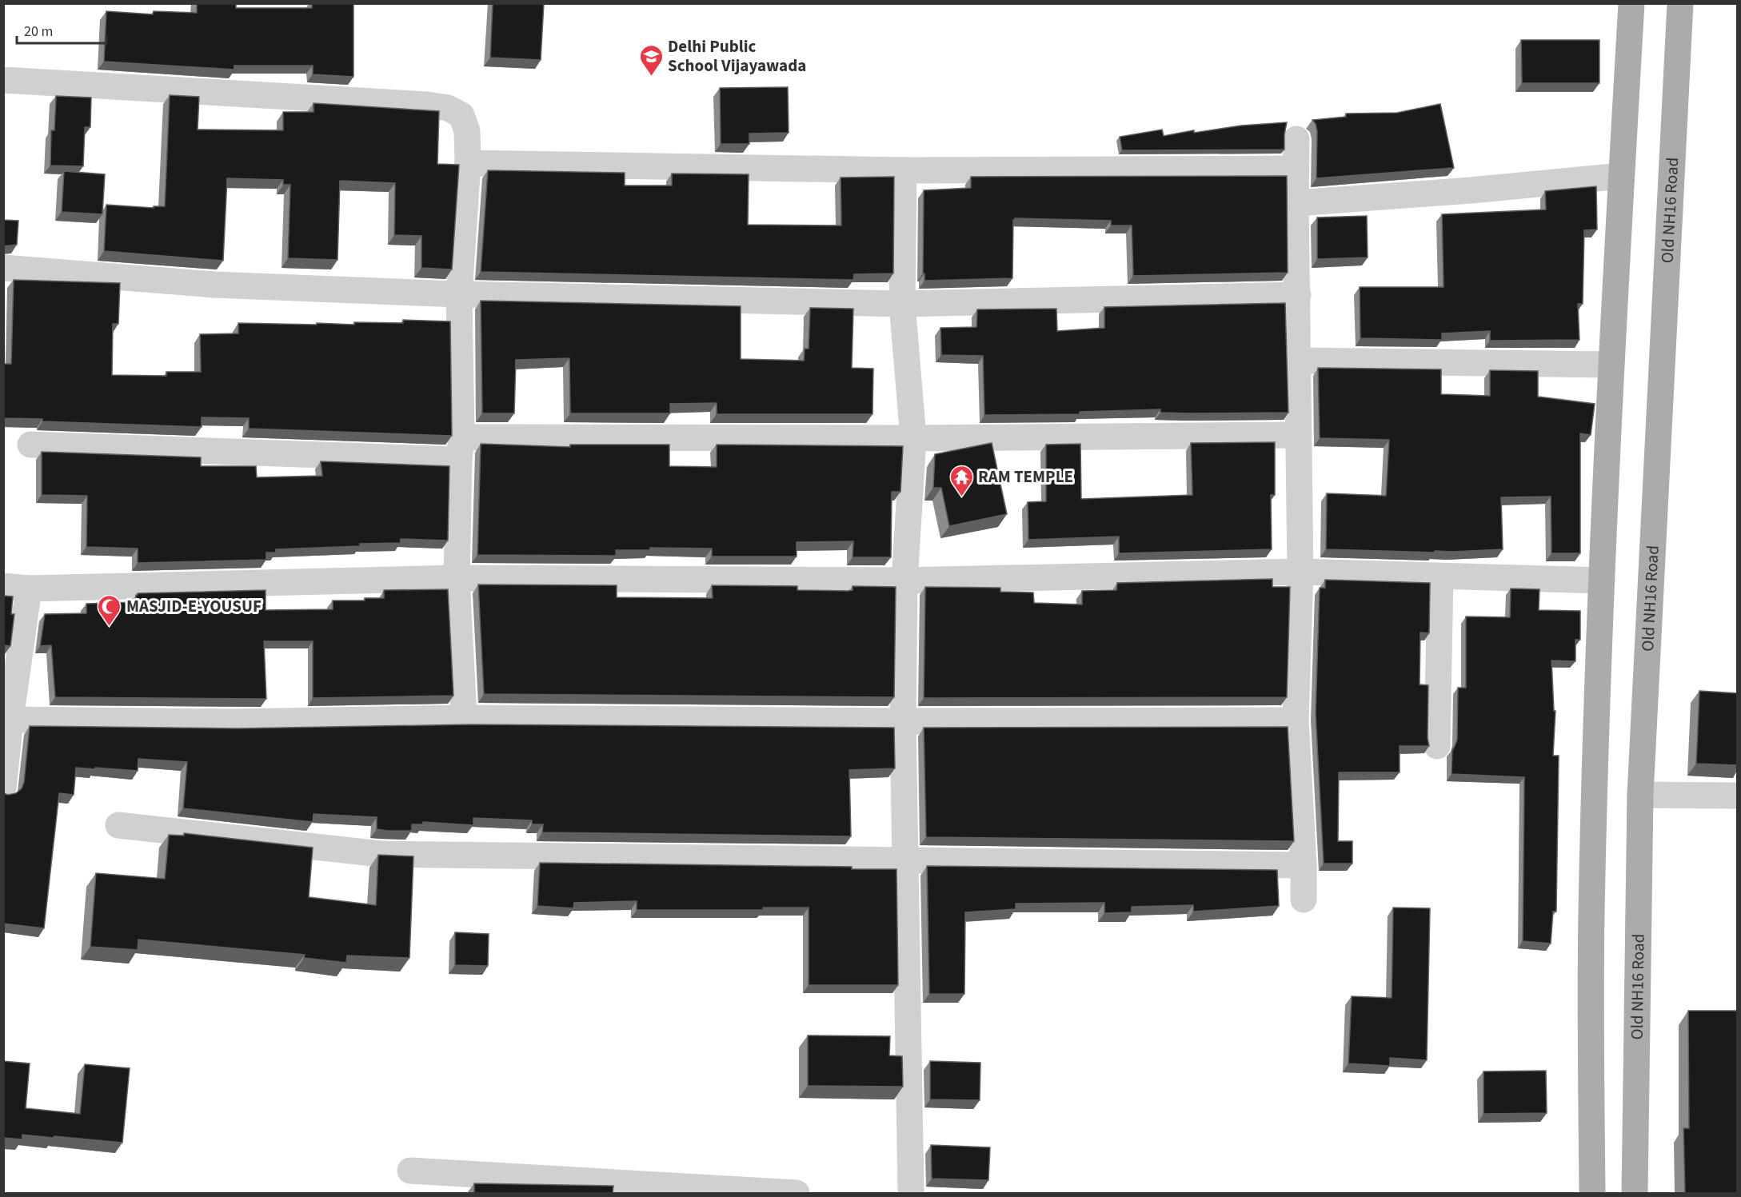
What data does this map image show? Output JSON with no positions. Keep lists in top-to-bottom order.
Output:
{
  "streets": {
    "main road": ["Old NH16 Road"]
  },
  "places": {
    "school or university": ["Delhi Public School Vijayawada"],
    "temple": ["RAM TEMPLE"],
    "mosque": ["MASJID-E-YOUSUF"]
  },
  "scale_bar": "20 m"
}
